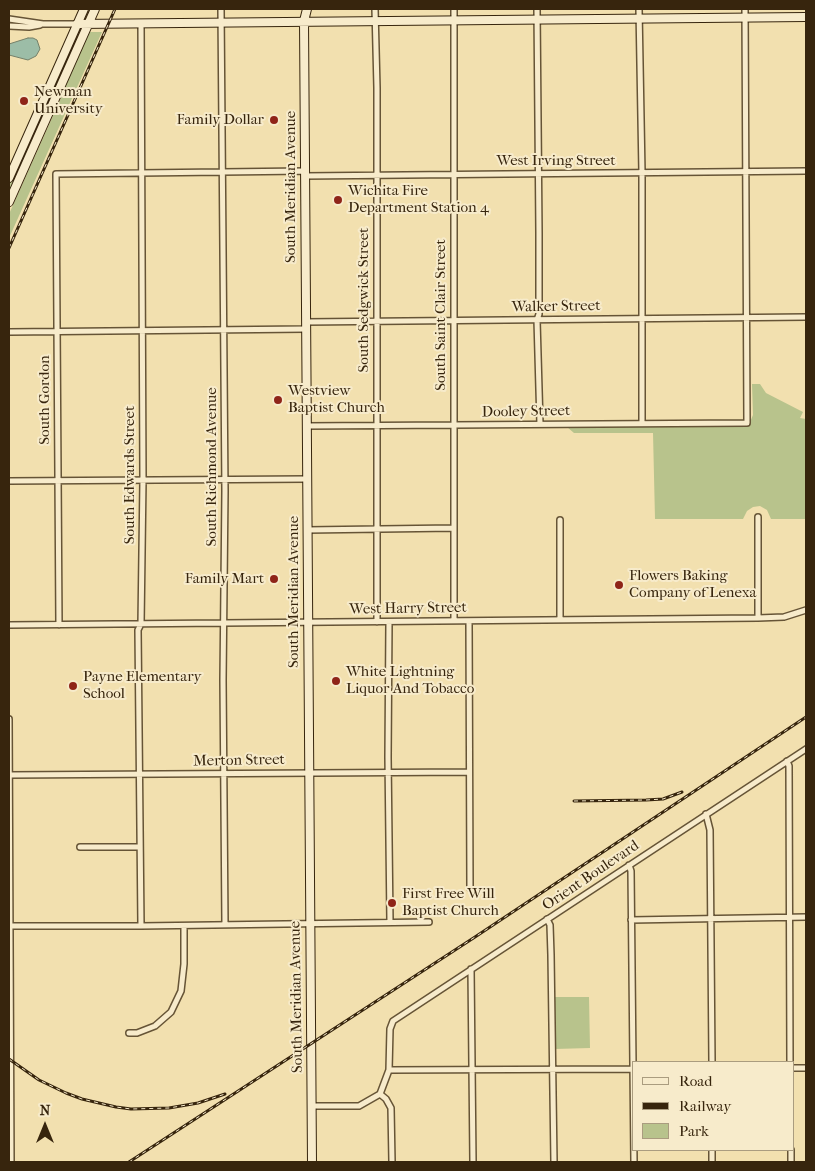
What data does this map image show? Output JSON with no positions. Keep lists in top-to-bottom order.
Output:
{
  "streets": {
    "main road": ["South Meridian Avenue"],
    "street": [
      "West Irving Street",
      "South Sedgwick Street",
      "Walker Street",
      "South Saint Clair Street",
      "South Gordon",
      "Dooley Street",
      "South Richmond Avenue",
      "South Edwards Street",
      "West Harry Street",
      "Merton Street",
      "Orient Boulevard"
    ]
  },
  "crossings": [
    ["West Irving Street", "South Meridian Avenue"],
    ["West Irving Street", "South Sedgwick Street"],
    ["West Irving Street", "South Saint Clair Street"],
    ["West Irving Street", "South Gordon"],
    ["West Irving Street", "South Richmond Avenue"],
    ["West Irving Street", "South Edwards Street"],
    ["South Meridian Avenue", "Walker Street"],
    ["South Meridian Avenue", "Dooley Street"],
    ["South Meridian Avenue", "West Harry Street"],
    ["South Meridian Avenue", "Merton Street"],
    ["South Sedgwick Street", "Walker Street"],
    ["South Sedgwick Street", "Dooley Street"],
    ["South Sedgwick Street", "West Harry Street"],
    ["Walker Street", "South Saint Clair Street"],
    ["Walker Street", "South Gordon"],
    ["Walker Street", "Dooley Street"],
    ["Walker Street", "South Richmond Avenue"],
    ["Walker Street", "South Edwards Street"],
    ["South Saint Clair Street", "Dooley Street"],
    ["South Saint Clair Street", "West Harry Street"],
    ["South Gordon", "West Harry Street"],
    ["South Richmond Avenue", "West Harry Street"],
    ["South Richmond Avenue", "Merton Street"],
    ["South Edwards Street", "West Harry Street"],
    ["South Edwards Street", "Merton Street"]
  ],
  "places": [
    "Newman University",
    "Family Dollar",
    "Wichita Fire Department Station 4",
    "Westview Baptist Church",
    "Family Mart",
    "Flowers Baking Company of Lenexa",
    "White Lightning Liquor And Tobacco",
    "Payne Elementary School",
    "First Free Will Baptist Church"
  ],
  "legend": ["Road", "Railway", "Park"],
  "north": "top"
}
